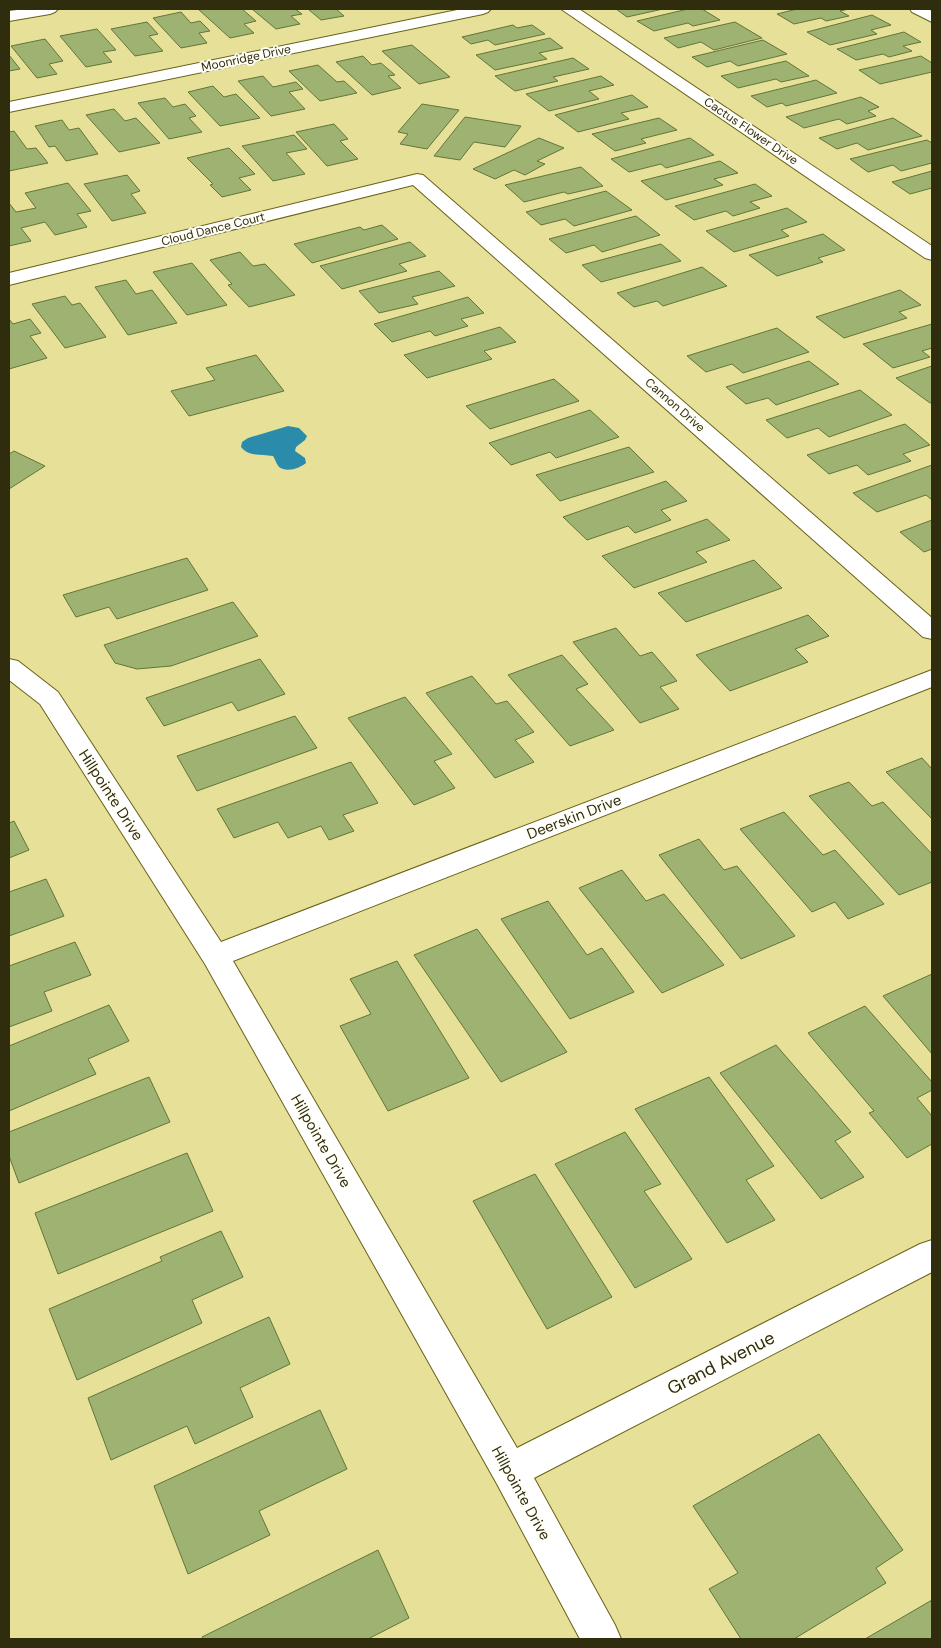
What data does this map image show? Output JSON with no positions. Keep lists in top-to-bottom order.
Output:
{
  "streets": {
    "street": [
      "Moonridge Drive",
      "Cactus Flower Drive",
      "Cloud Dance Court",
      "Cannon Drive",
      "Hillpointe Drive",
      "Deerskin Drive",
      "Grand Avenue"
    ]
  },
  "crossings": [
    ["Cloud Dance Court", "Cannon Drive"],
    ["Hillpointe Drive", "Deerskin Drive"],
    ["Hillpointe Drive", "Grand Avenue"]
  ]
}
